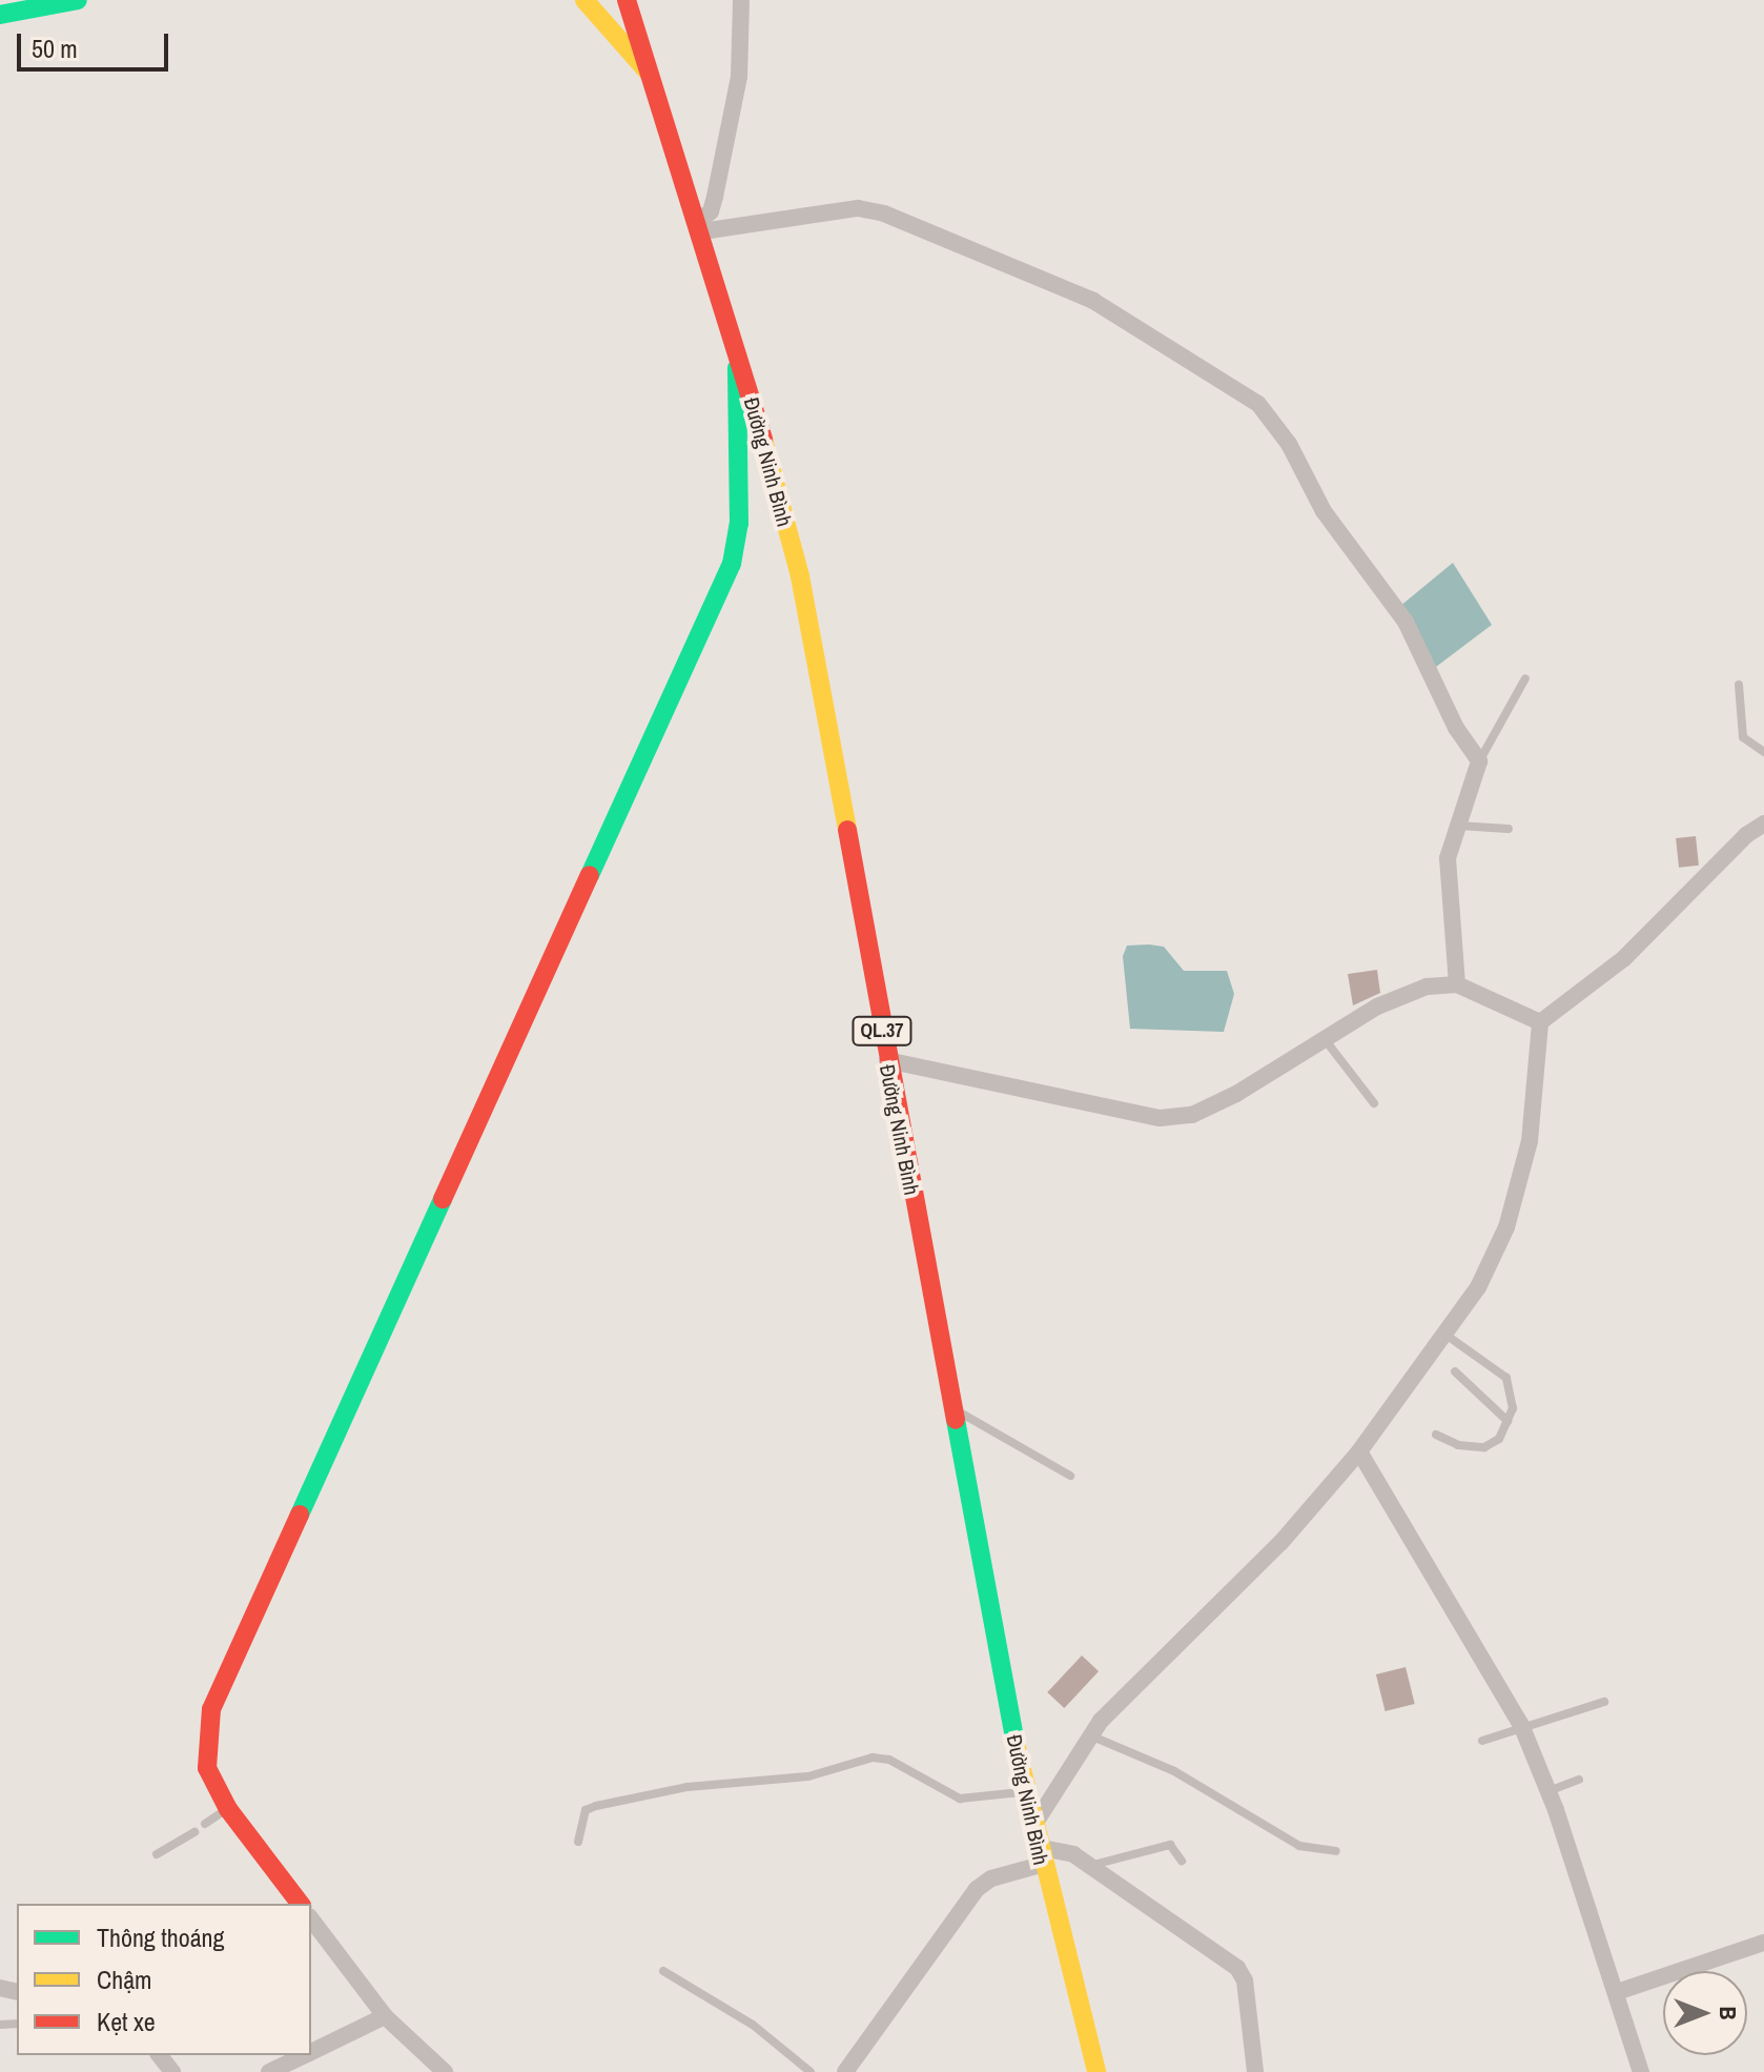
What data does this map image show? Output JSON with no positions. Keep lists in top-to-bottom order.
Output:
{
  "streets": {
    "main road": ["Đường Ninh Bình", "QL.37"]
  },
  "legend": ["Thông thoáng", "Chậm", "Kẹt xe"],
  "scale_bar": "50 m",
  "north": "right"
}
